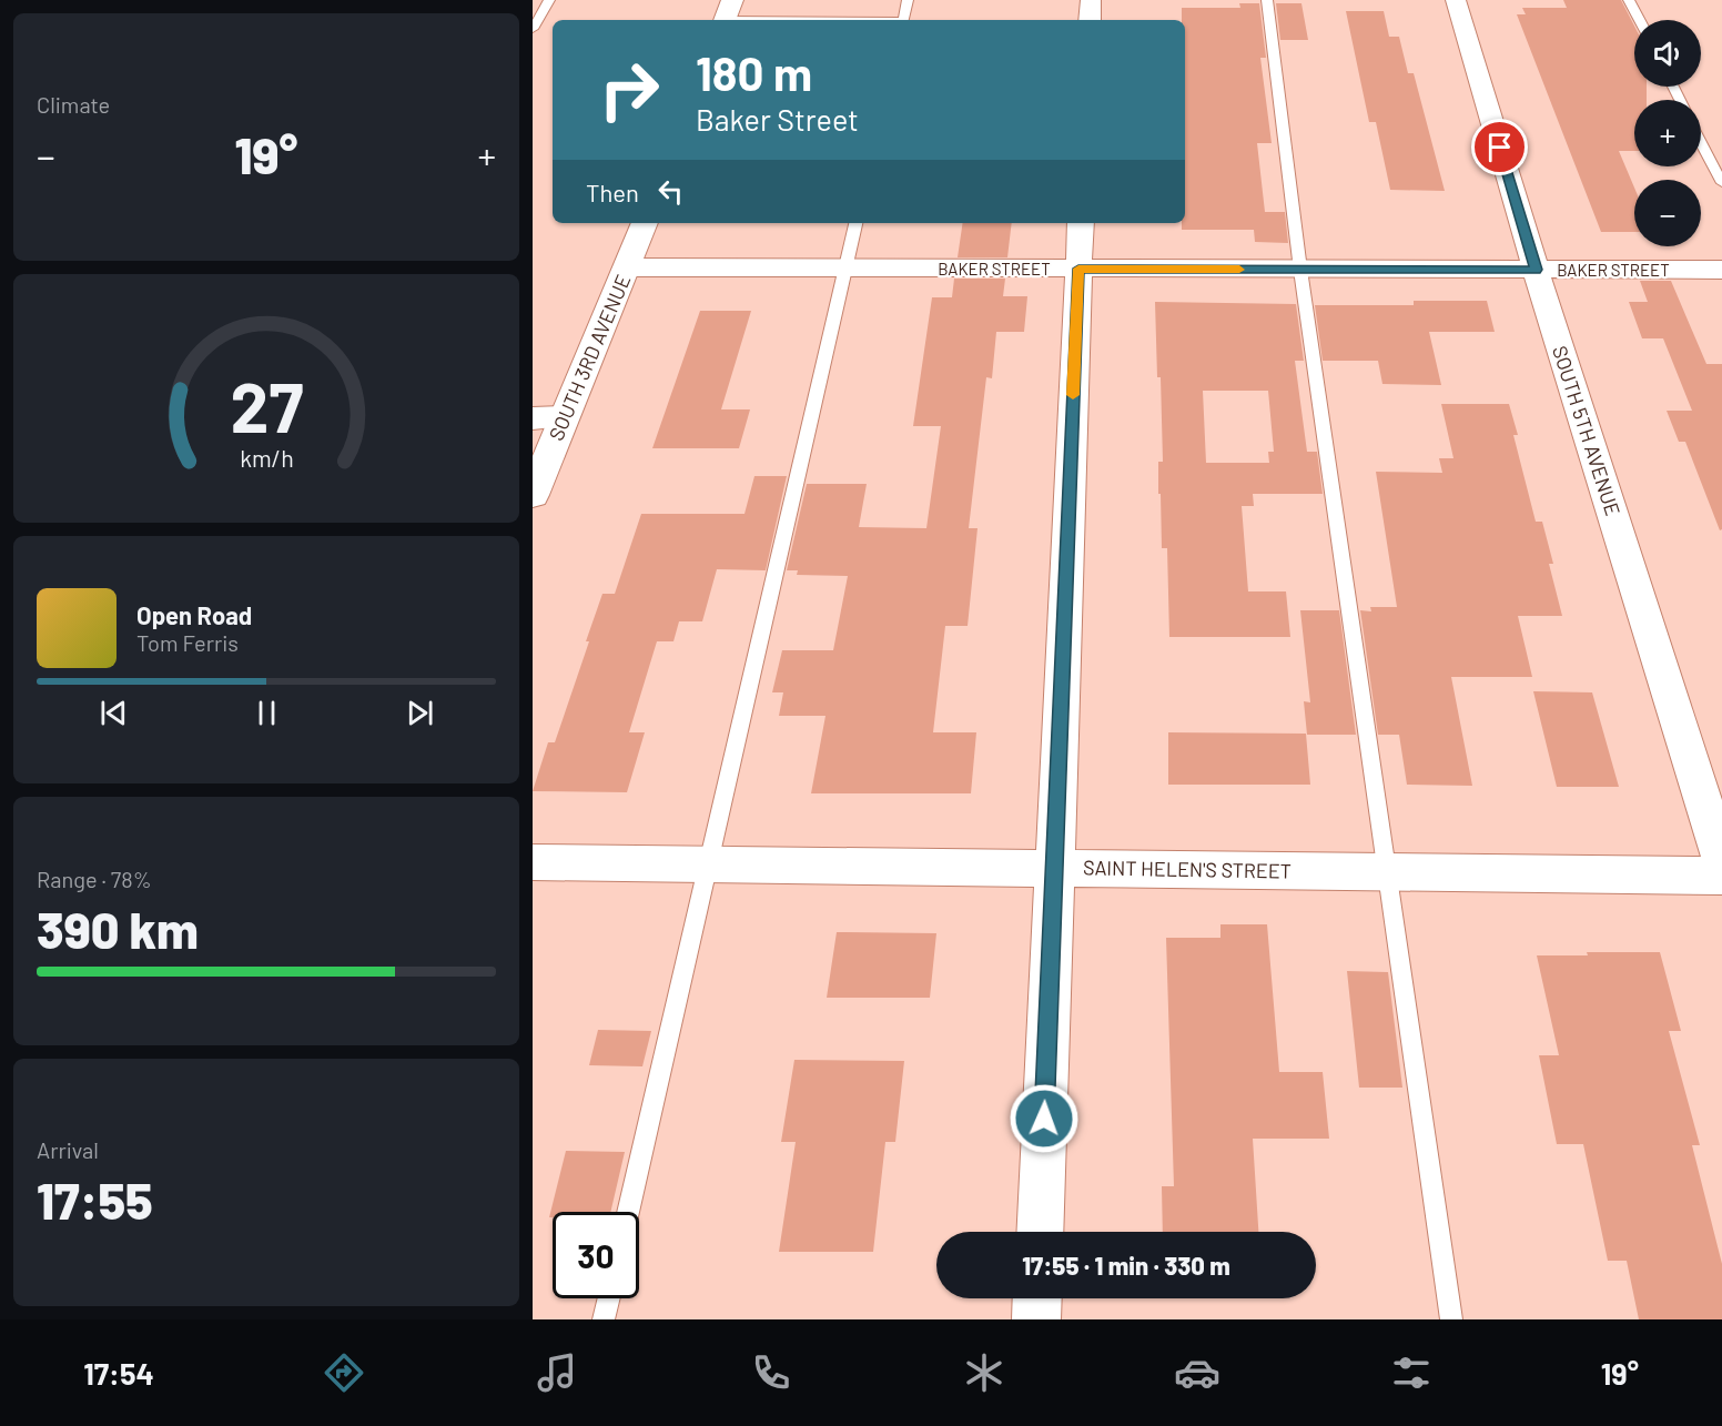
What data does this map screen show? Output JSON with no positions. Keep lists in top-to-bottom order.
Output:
{
  "streets": {
    "street": [
      "BAKER STREET",
      "SOUTH 3RD AVENUE",
      "SOUTH 5TH AVENUE",
      "SAINT HELEN'S STREET"
    ]
  },
  "crossings": [
    ["BAKER STREET", "SOUTH 3RD AVENUE"],
    ["BAKER STREET", "SOUTH 5TH AVENUE"]
  ],
  "page": {
    "tile": [
      "Climate",
      ["Range · 78%", "390 km"],
      ["Arrival", "17:55"]
    ],
    "map_buttons": ["+", "−"],
    "turn": ["180 m", "Baker Street"],
    "heat": ["−", "19°", "+"],
    "then": "Then",
    "song": ["Open Road", "Tom Ferris"],
    "limit": "30",
    "trip": "17:55 · 1 min · 330 m",
    "tabs": ["17:54", "19°"],
    "gauge": ["27", "km/h"]
  }
}
